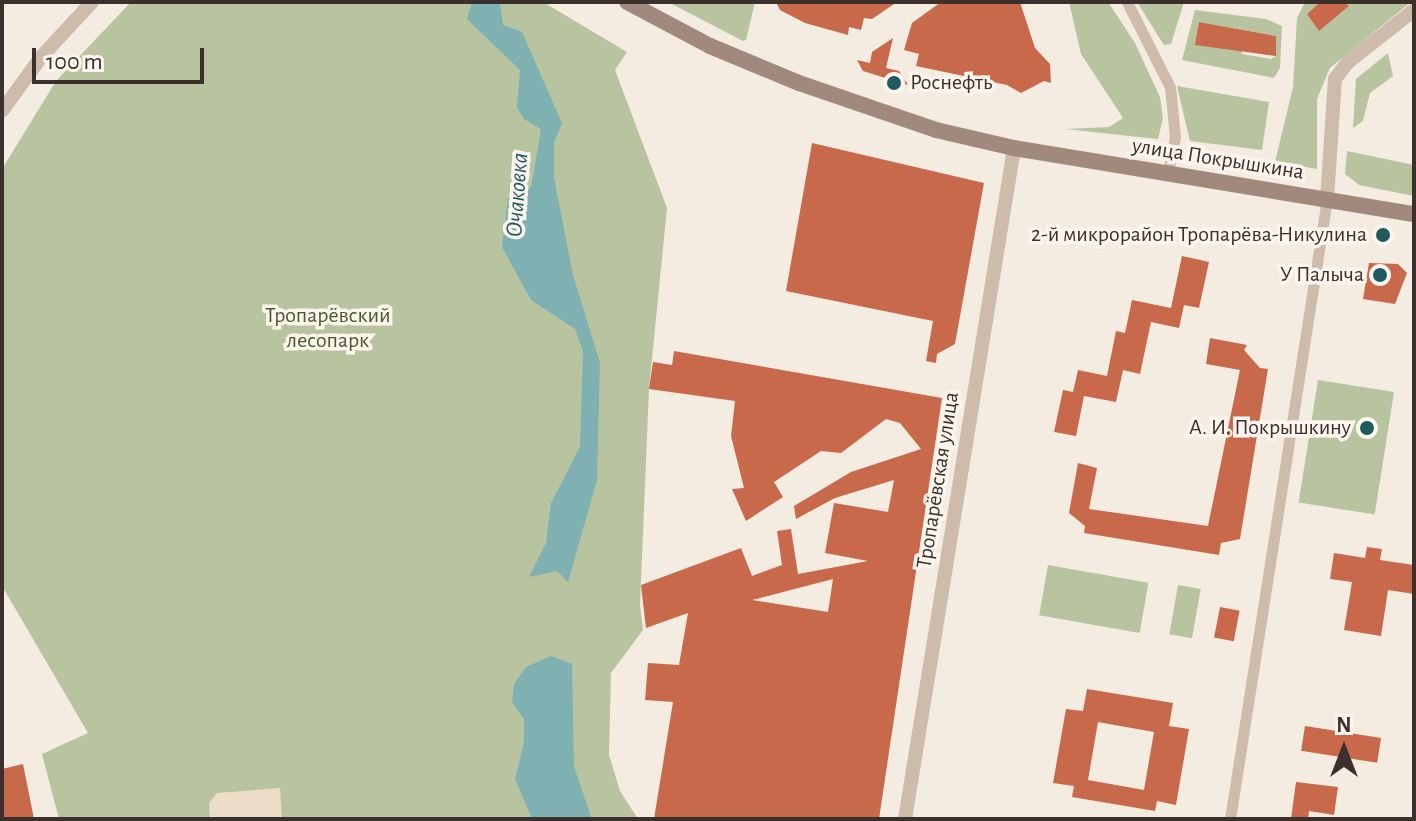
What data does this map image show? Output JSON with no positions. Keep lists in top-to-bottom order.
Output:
{
  "streets": {
    "main road": ["улица Покрышкина"],
    "street": ["Тропарёвская улица"]
  },
  "crossings": [
    ["улица Покрышкина", "Тропарёвская улица"]
  ],
  "water": ["Очаковка"],
  "parks": ["Тропарёвский лесопарк"],
  "places": [
    "Роснефть",
    "2-й микрорайон Тропарёва-Никулина",
    "У Палыча",
    "А. И. Покрышкину"
  ],
  "scale_bar": "100 m",
  "north": "top"
}
